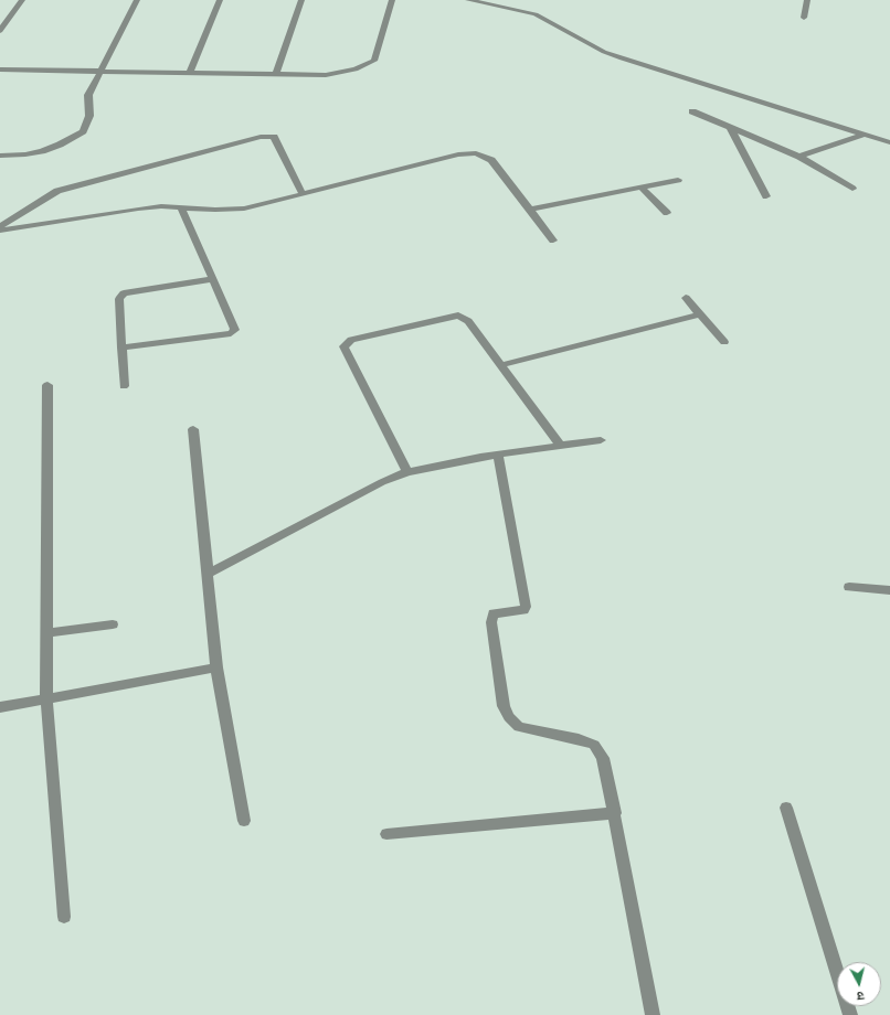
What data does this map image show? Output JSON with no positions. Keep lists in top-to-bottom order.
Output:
{
  "north": "bottom"
}
